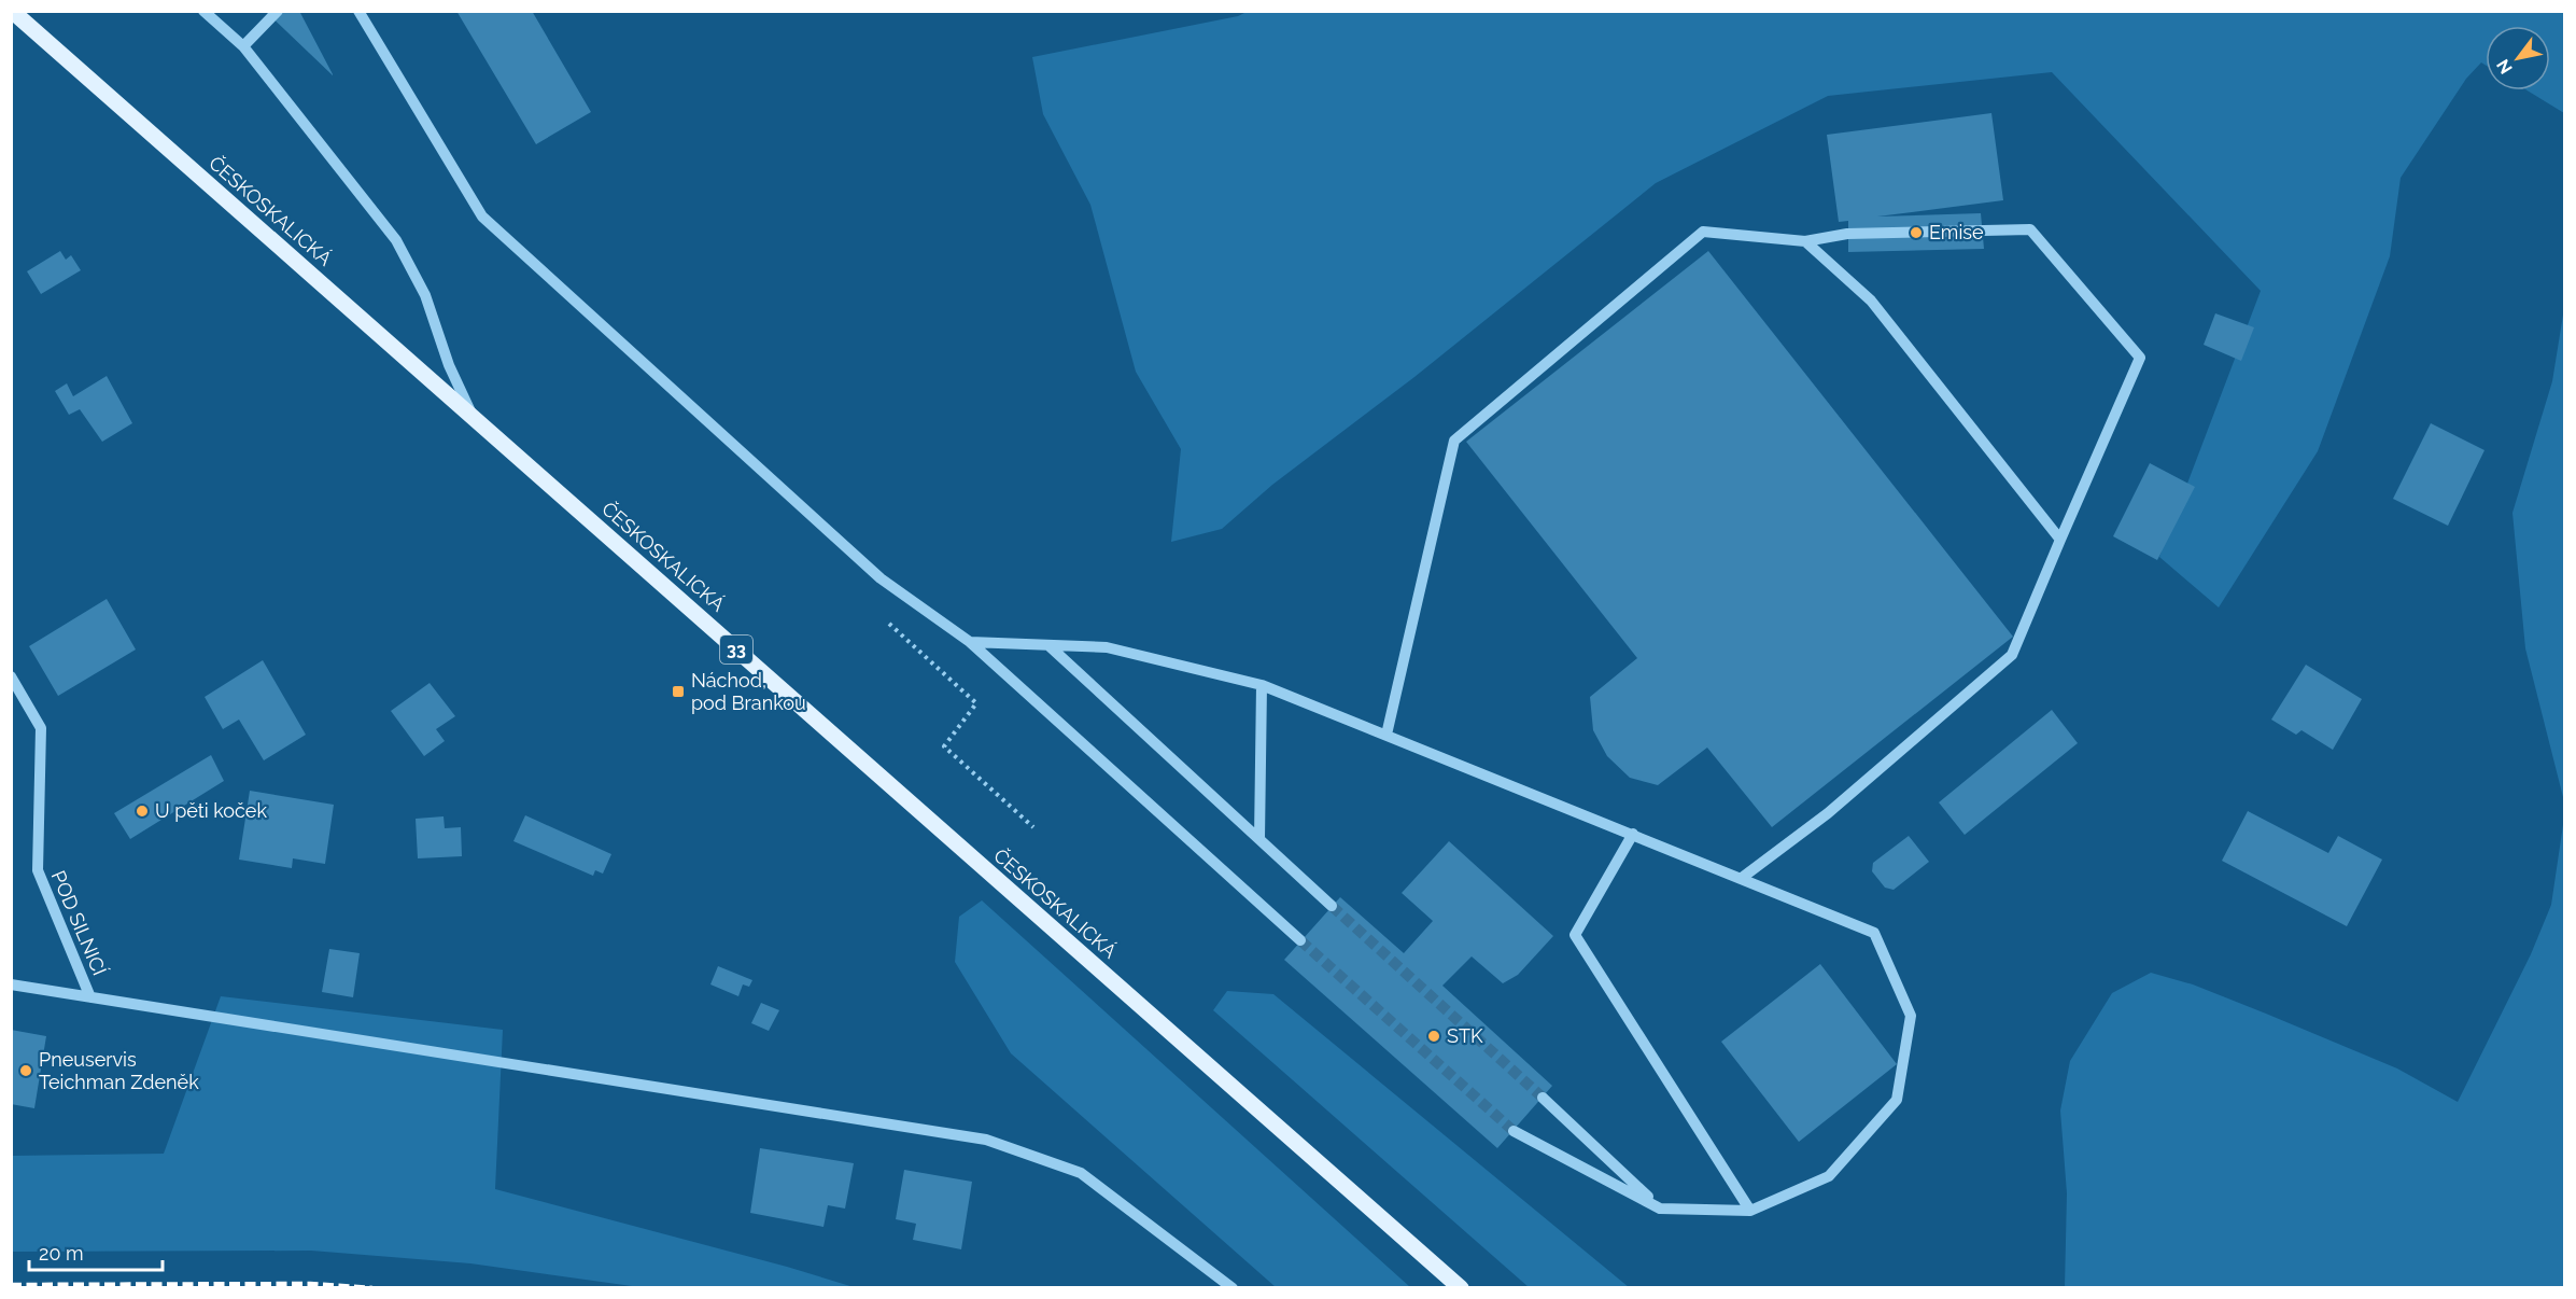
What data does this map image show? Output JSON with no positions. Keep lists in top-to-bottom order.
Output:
{
  "streets": {
    "main road": ["ČESKOSKALICKÁ", "33"],
    "street": ["POD SILNICÍ"]
  },
  "places": {
    "other": [
      "Emise",
      "U pěti koček",
      "STK",
      "Pneuservis Teichman Zdeněk"
    ],
    "transit": ["Náchod, pod Brankou"]
  },
  "scale_bar": "20 m",
  "north": "bottom left"
}
